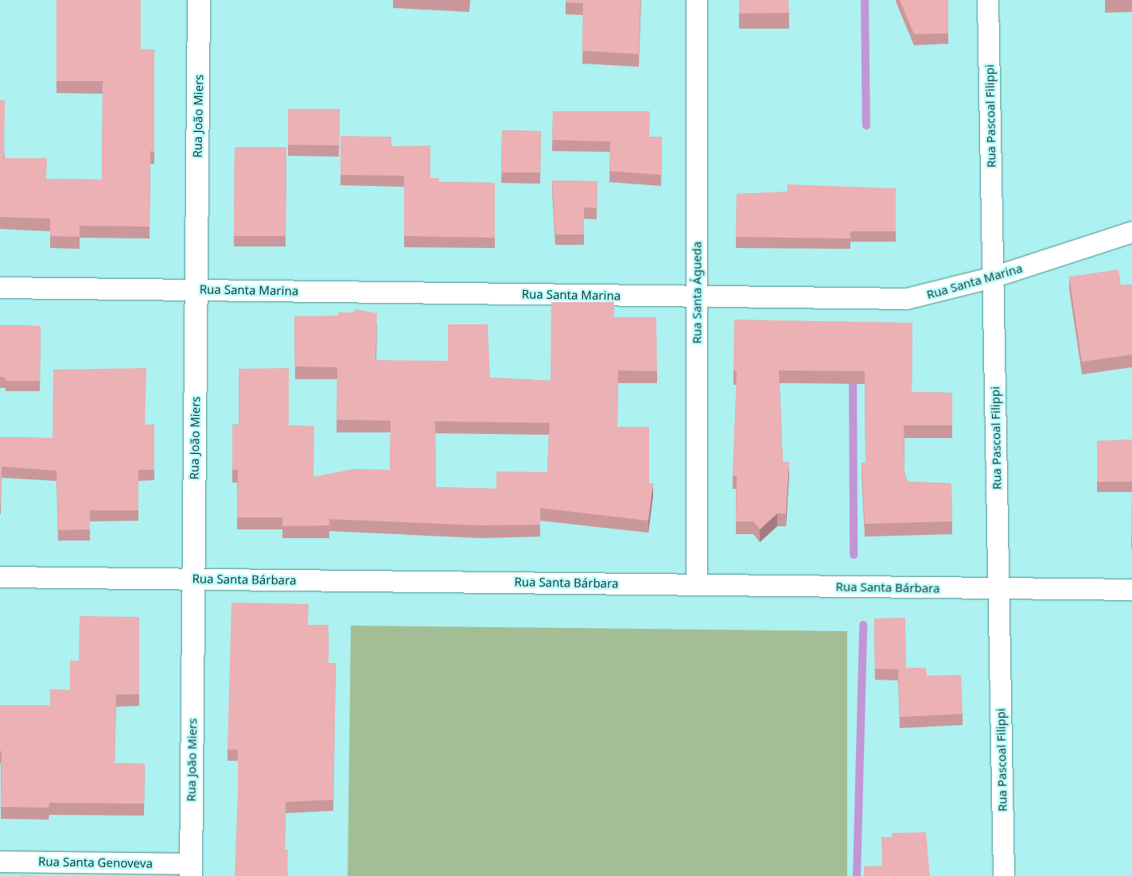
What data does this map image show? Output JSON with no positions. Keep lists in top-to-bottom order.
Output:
{
  "streets": {
    "street": [
      "Rua João Miers",
      "Rua Pascoal Filippi",
      "Rua Santa Marina",
      "Rua Santa Águeda",
      "Rua Santa Bárbara",
      "Rua Santa Genoveva"
    ]
  },
  "crossings": [
    ["Rua João Miers", "Rua Santa Marina"],
    ["Rua João Miers", "Rua Santa Bárbara"],
    ["Rua João Miers", "Rua Santa Genoveva"],
    ["Rua Pascoal Filippi", "Rua Santa Marina"],
    ["Rua Pascoal Filippi", "Rua Santa Bárbara"],
    ["Rua Santa Marina", "Rua Santa Águeda"],
    ["Rua Santa Águeda", "Rua Santa Bárbara"]
  ]
}
